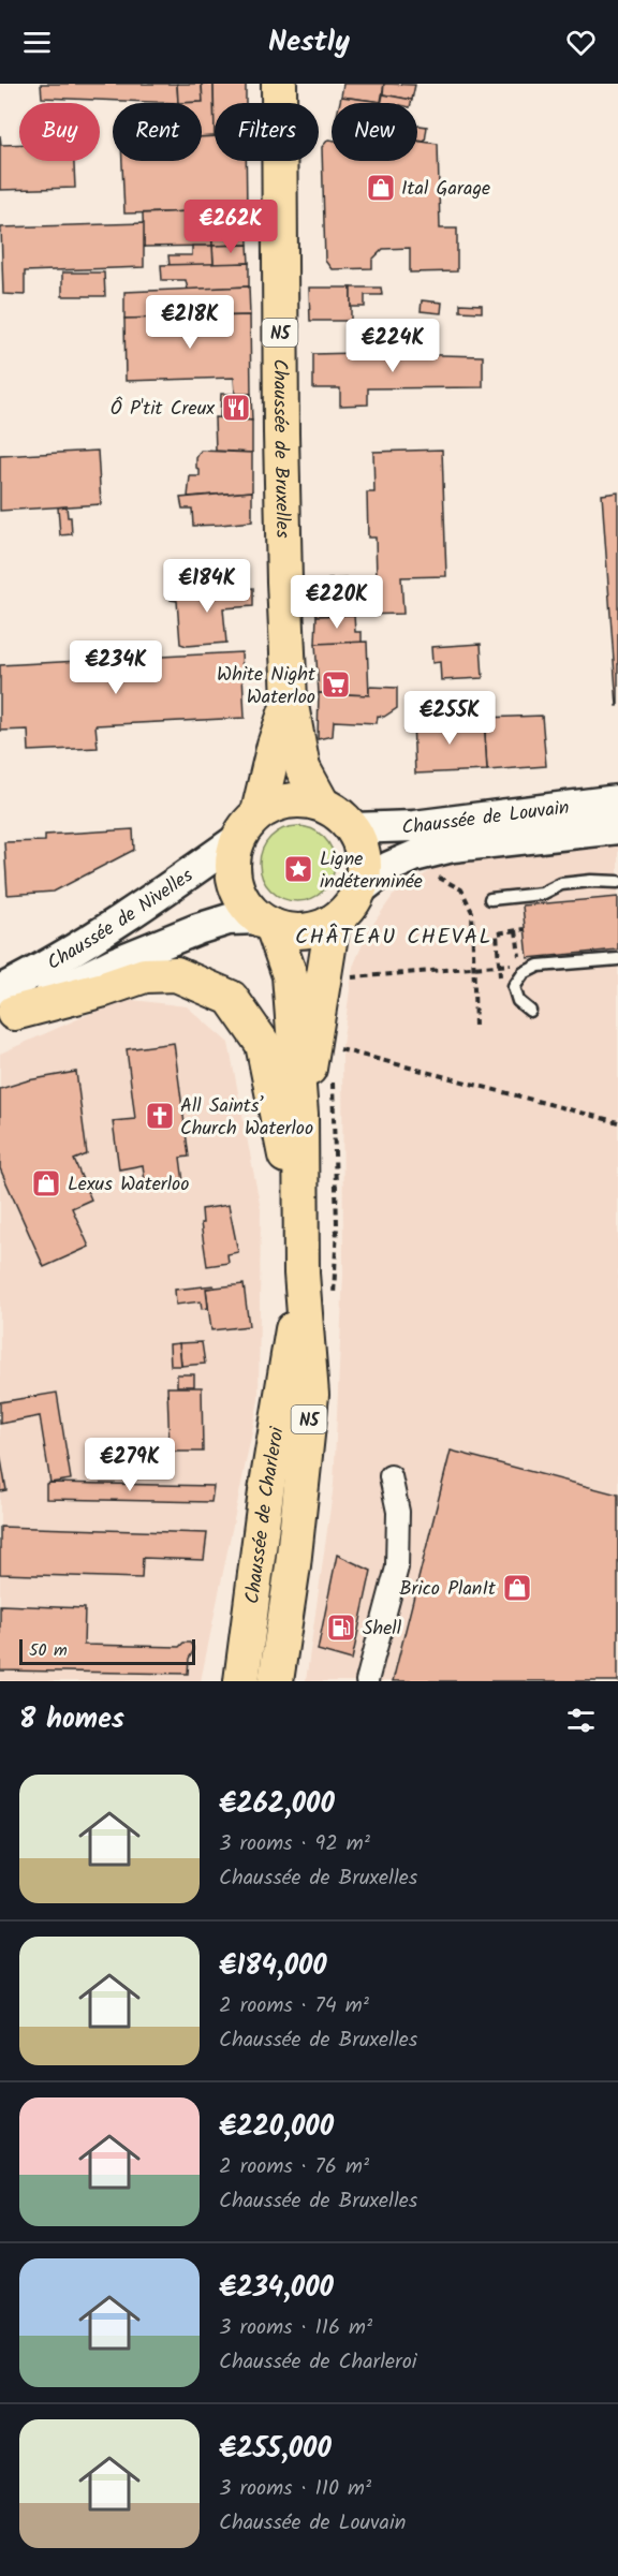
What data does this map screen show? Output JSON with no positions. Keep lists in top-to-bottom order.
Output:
{
  "streets": {
    "main road": [
      "N5",
      "Chaussée de Bruxelles",
      "Chaussée de Louvain",
      "Chaussée de Nivelles",
      "Chaussée de Charleroi"
    ]
  },
  "crossings": [
    ["N5", "Chaussée de Bruxelles"],
    ["N5", "Chaussée de Louvain"],
    ["N5", "Chaussée de Nivelles"],
    ["N5", "Chaussée de Charleroi"],
    ["Chaussée de Louvain", "Chaussée de Nivelles"],
    ["Chaussée de Louvain", "Chaussée de Charleroi"],
    ["Chaussée de Nivelles", "Chaussée de Charleroi"]
  ],
  "districts": ["CHÂTEAU CHEVAL"],
  "places": {
    "shop": ["Ital Garage", "Lexus Waterloo", "Brico PlanIt"],
    "restaurant": ["Ô P'tit Creux"],
    "supermarket": ["White Night Waterloo"],
    "place": ["Ligne indéterminée"],
    "church": ["All Saints’ Church Waterloo"],
    "fuel station": ["Shell"]
  },
  "scale_bar": "50 m",
  "page": {
    "header": "Nestly",
    "chip": [
      "Buy",
      "Rent",
      "Filters",
      "New"
    ],
    "price": [
      "€262K",
      "€218K",
      "€224K",
      "€184K",
      "€220K",
      "€234K",
      "€255K",
      "€279K"
    ],
    "scale": "50 m",
    "heading": "8 homes",
    "list": [
      {
        "name": "€262,000",
        "note": "3 rooms · 92 m² · Chaussée de Bruxelles"
      },
      {
        "name": "€184,000",
        "note": "2 rooms · 74 m² · Chaussée de Bruxelles"
      },
      {
        "name": "€220,000",
        "note": "2 rooms · 76 m² · Chaussée de Bruxelles"
      },
      {
        "name": "€234,000",
        "note": "3 rooms · 116 m² · Chaussée de Charleroi"
      },
      {
        "name": "€255,000",
        "note": "3 rooms · 110 m² · Chaussée de Louvain"
      }
    ]
  }
}
